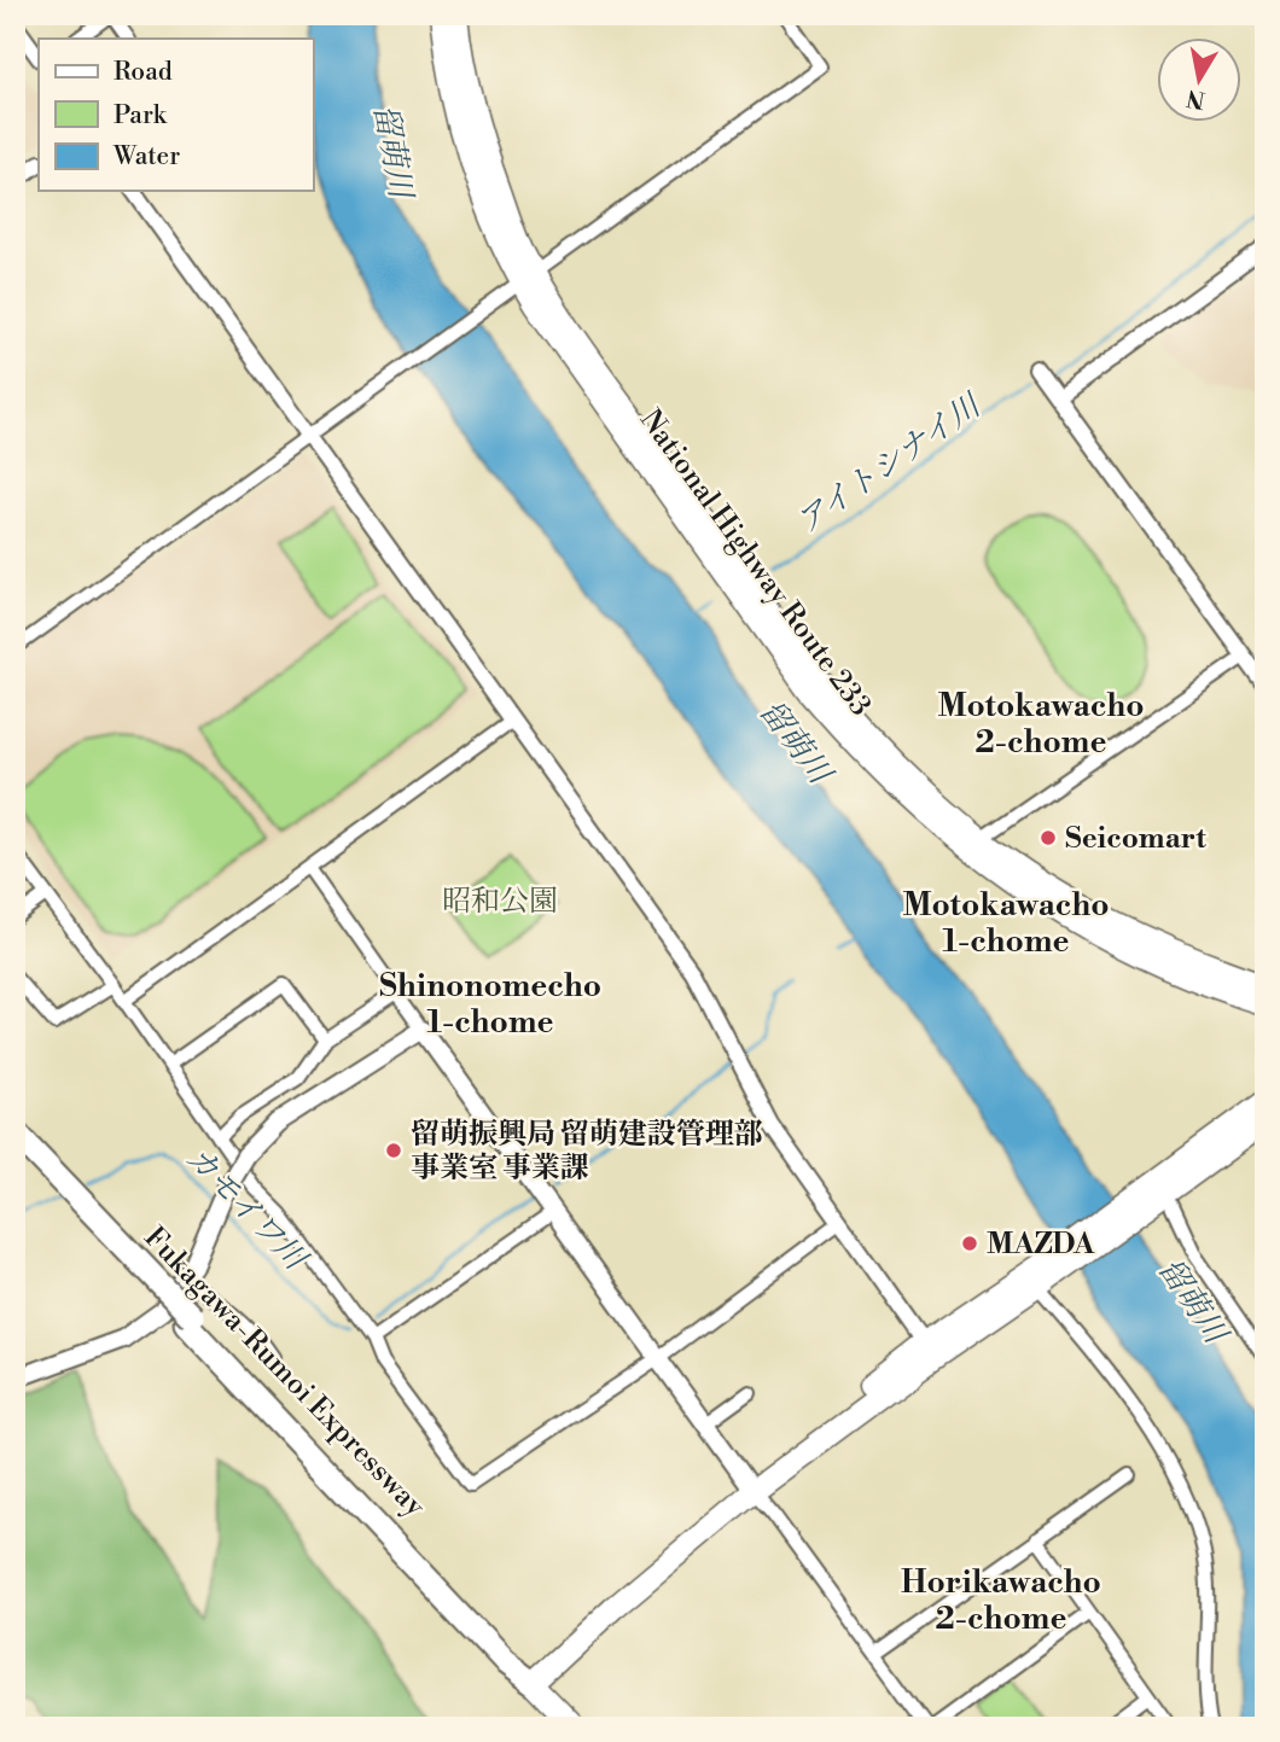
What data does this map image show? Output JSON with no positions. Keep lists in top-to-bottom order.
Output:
{
  "streets": {
    "highway": ["National Highway Route 233", "Fukagawa-Rumoi Expressway"]
  },
  "districts": [
    "Motokawacho 2-chome",
    "Motokawacho 1-chome",
    "Shinonomecho 1-chome",
    "Horikawacho 2-chome"
  ],
  "water": ["留萌川", "アイトシナイ川", "カモイワ川"],
  "parks": ["昭和公園"],
  "places": ["Seicomart", "留萌振興局 留萌建設管理部 事業室 事業課", "MAZDA"],
  "legend": ["Road", "Park", "Water"],
  "north": "bottom"
}
